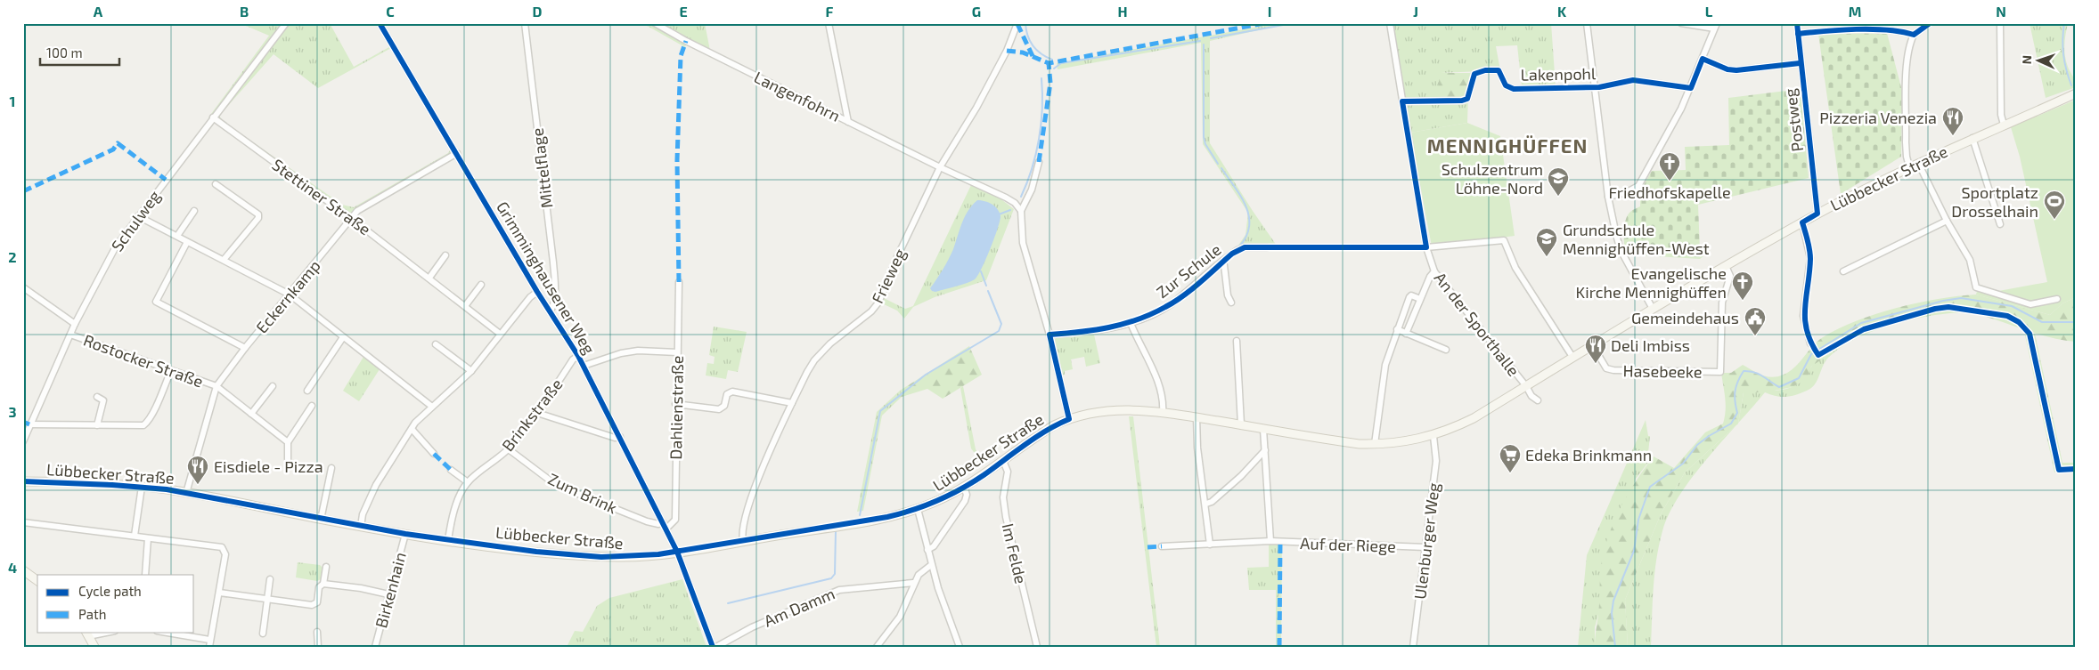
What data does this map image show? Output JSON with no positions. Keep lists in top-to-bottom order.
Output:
{
  "streets": {
    "main road": ["Lübbecker Straße"],
    "street": [
      "Lakenpohl",
      "Langenfohrn",
      "Postweg",
      "Mittelflage",
      "Stettiner Straße",
      "Schulweg",
      "Zur Schule",
      "Frieweg",
      "Grimminghausener Weg",
      "Eckernkamp",
      "An der Sporthalle",
      "Rostocker Straße",
      "Hasebeeke",
      "Dahlienstraße",
      "Brinkstraße",
      "Zum Brink",
      "Ulenburger Weg",
      "Auf der Riege",
      "Im Felde",
      "Birkenhain",
      "Am Damm"
    ]
  },
  "crossings": [
    ["Lakenpohl", "An der Sporthalle"],
    ["Langenfohrn", "Frieweg"],
    ["Postweg", "Lübbecker Straße"],
    ["Mittelflage", "Grimminghausener Weg"],
    ["Lübbecker Straße", "Frieweg"],
    ["Lübbecker Straße", "Grimminghausener Weg"],
    ["Lübbecker Straße", "Eckernkamp"],
    ["Lübbecker Straße", "An der Sporthalle"],
    ["Lübbecker Straße", "Hasebeeke"],
    ["Lübbecker Straße", "Brinkstraße"],
    ["Lübbecker Straße", "Ulenburger Weg"],
    ["Lübbecker Straße", "Im Felde"],
    ["Lübbecker Straße", "Birkenhain"],
    ["Stettiner Straße", "Schulweg"],
    ["Stettiner Straße", "Eckernkamp"],
    ["Schulweg", "Rostocker Straße"],
    ["Grimminghausener Weg", "Eckernkamp"],
    ["Grimminghausener Weg", "Dahlienstraße"],
    ["Grimminghausener Weg", "Brinkstraße"],
    ["Grimminghausener Weg", "Zum Brink"],
    ["Eckernkamp", "Rostocker Straße"],
    ["Brinkstraße", "Zum Brink"],
    ["Ulenburger Weg", "Auf der Riege"]
  ],
  "districts": ["MENNIGHÜFFEN"],
  "places": {
    "restaurant": ["Pizzeria Venezia", "Deli Imbiss", "Eisdiele - Pizza"],
    "church": ["Friedhofskapelle", "Evangelische Kirche Mennighüffen"],
    "school or university": ["Schulzentrum Löhne-Nord", "Grundschule Mennighüffen-West"],
    "sports": ["Sportplatz Drosselhain"],
    "public building": ["Gemeindehaus"],
    "supermarket": ["Edeka Brinkmann"]
  },
  "legend": ["Cycle path", "Path"],
  "scale_bar": "100 m",
  "north": "left",
  "grid": {
    "columns": [
      "A",
      "B",
      "C",
      "D",
      "E",
      "F",
      "G",
      "H",
      "I",
      "J",
      "K",
      "L",
      "M",
      "N"
    ],
    "rows": [
      "1",
      "2",
      "3",
      "4"
    ]
  }
}
